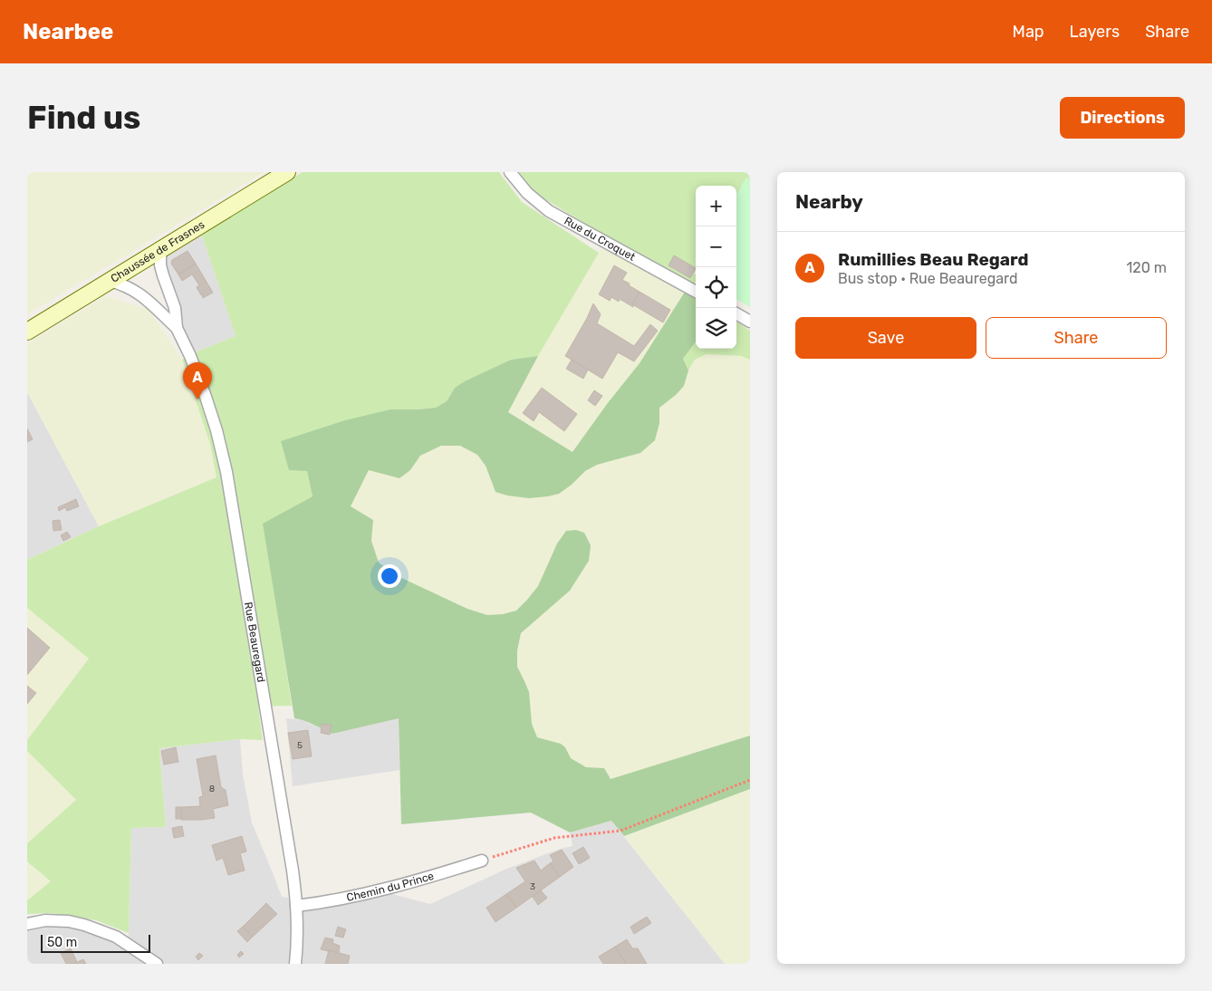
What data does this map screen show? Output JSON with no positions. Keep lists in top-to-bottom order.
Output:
{
  "streets": {
    "main road": ["Chaussée de Frasnes"],
    "street": ["Rue du Croquet", "Rue Beauregard", "Chemin du Prince"]
  },
  "crossings": [
    ["Chaussée de Frasnes", "Rue Beauregard"],
    ["Rue Beauregard", "Chemin du Prince"]
  ],
  "house_numbers": ["5", "8", "3"],
  "scale_bar": "50 m",
  "page": {
    "header": "Nearbee",
    "nav": ["Map", "Layers", "Share"],
    "buttons": [
      "Directions",
      ["Save", "Share"]
    ],
    "title": "Find us",
    "heading": "Nearby",
    "map_buttons": ["+", "−"],
    "list": [
      {
        "mark": "A",
        "name": "Rumillies Beau Regard",
        "note": "Bus stop · Rue Beauregard",
        "value": "120 m"
      }
    ],
    "pins": "A",
    "scale": "50 m"
  }
}
